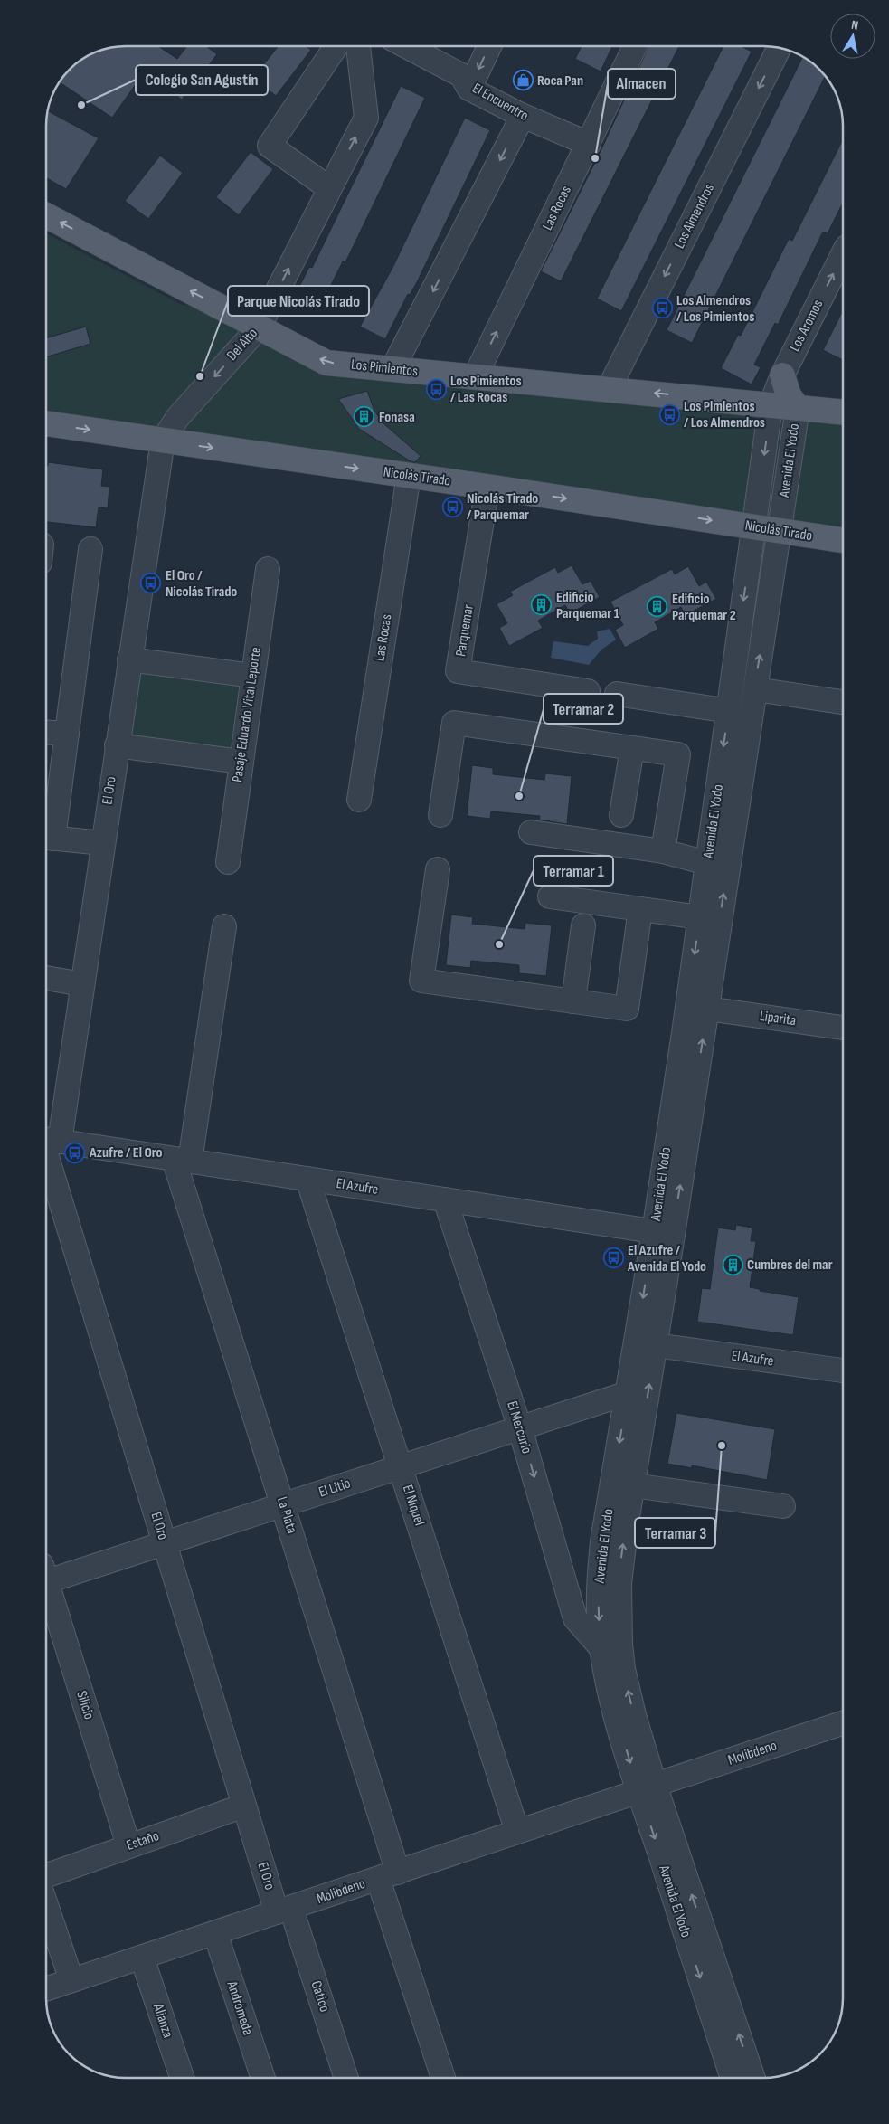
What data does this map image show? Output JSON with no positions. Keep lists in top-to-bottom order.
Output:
{
  "streets": {
    "main road": ["Los Pimientos", "Nicolás Tirado"],
    "street": [
      "El Encuentro",
      "Las Rocas",
      "Los Almendros",
      "Los Aromos",
      "Del Alto",
      "Avenida El Yodo",
      "Parquemar",
      "Pasaje Eduardo Vital Leporte",
      "El Oro",
      "Liparita",
      "El Azufre",
      "El Mercurio",
      "El Litio",
      "El Níquel",
      "La Plata",
      "Silicio",
      "Molibdeno",
      "Estaño",
      "Gatico",
      "Andrómeda",
      "Alianza"
    ]
  },
  "crossings": [
    ["El Encuentro", "Las Rocas"],
    ["Las Rocas", "Los Pimientos"],
    ["Las Rocas", "Nicolás Tirado"],
    ["Los Almendros", "Los Pimientos"],
    ["Los Aromos", "Los Pimientos"],
    ["Los Aromos", "Avenida El Yodo"],
    ["Del Alto", "Los Pimientos"],
    ["Del Alto", "Nicolás Tirado"],
    ["Del Alto", "El Oro"],
    ["Los Pimientos", "Avenida El Yodo"],
    ["Avenida El Yodo", "Nicolás Tirado"],
    ["Avenida El Yodo", "Liparita"],
    ["Avenida El Yodo", "El Azufre"],
    ["Avenida El Yodo", "El Mercurio"],
    ["Avenida El Yodo", "El Litio"],
    ["Avenida El Yodo", "Molibdeno"],
    ["Nicolás Tirado", "Parquemar"],
    ["Nicolás Tirado", "El Oro"],
    ["El Oro", "El Azufre"],
    ["El Oro", "El Litio"],
    ["El Oro", "Molibdeno"],
    ["El Oro", "Estaño"],
    ["El Oro", "Gatico"],
    ["El Azufre", "El Mercurio"],
    ["El Azufre", "El Níquel"],
    ["El Azufre", "La Plata"],
    ["El Mercurio", "El Litio"],
    ["El Litio", "El Níquel"],
    ["El Litio", "La Plata"],
    ["El Níquel", "Molibdeno"],
    ["La Plata", "Molibdeno"],
    ["Silicio", "Estaño"],
    ["Molibdeno", "Gatico"],
    ["Molibdeno", "Andrómeda"],
    ["Molibdeno", "Alianza"]
  ],
  "one_way": [
    "Los Aromos",
    "Los Pimientos",
    "Nicolás Tirado",
    "El Mercurio"
  ],
  "places": {
    "shop": ["Roca Pan"],
    "other": [
      "Colegio San Agustín",
      "Almacen",
      "Parque Nicolás Tirado",
      "Terramar 2",
      "Terramar 1",
      "Terramar 3"
    ],
    "bus stop": [
      "Los Almendros / Los Pimientos",
      "Los Pimientos / Las Rocas",
      "Los Pimientos / Los Almendros",
      "Nicolás Tirado / Parquemar",
      "El Oro / Nicolás Tirado",
      "Azufre / El Oro",
      "El Azufre / Avenida El Yodo"
    ],
    "building": [
      "Fonasa",
      "Edificio Parquemar 1",
      "Edificio Parquemar 2",
      "Cumbres del mar"
    ]
  },
  "north": "top"
}
